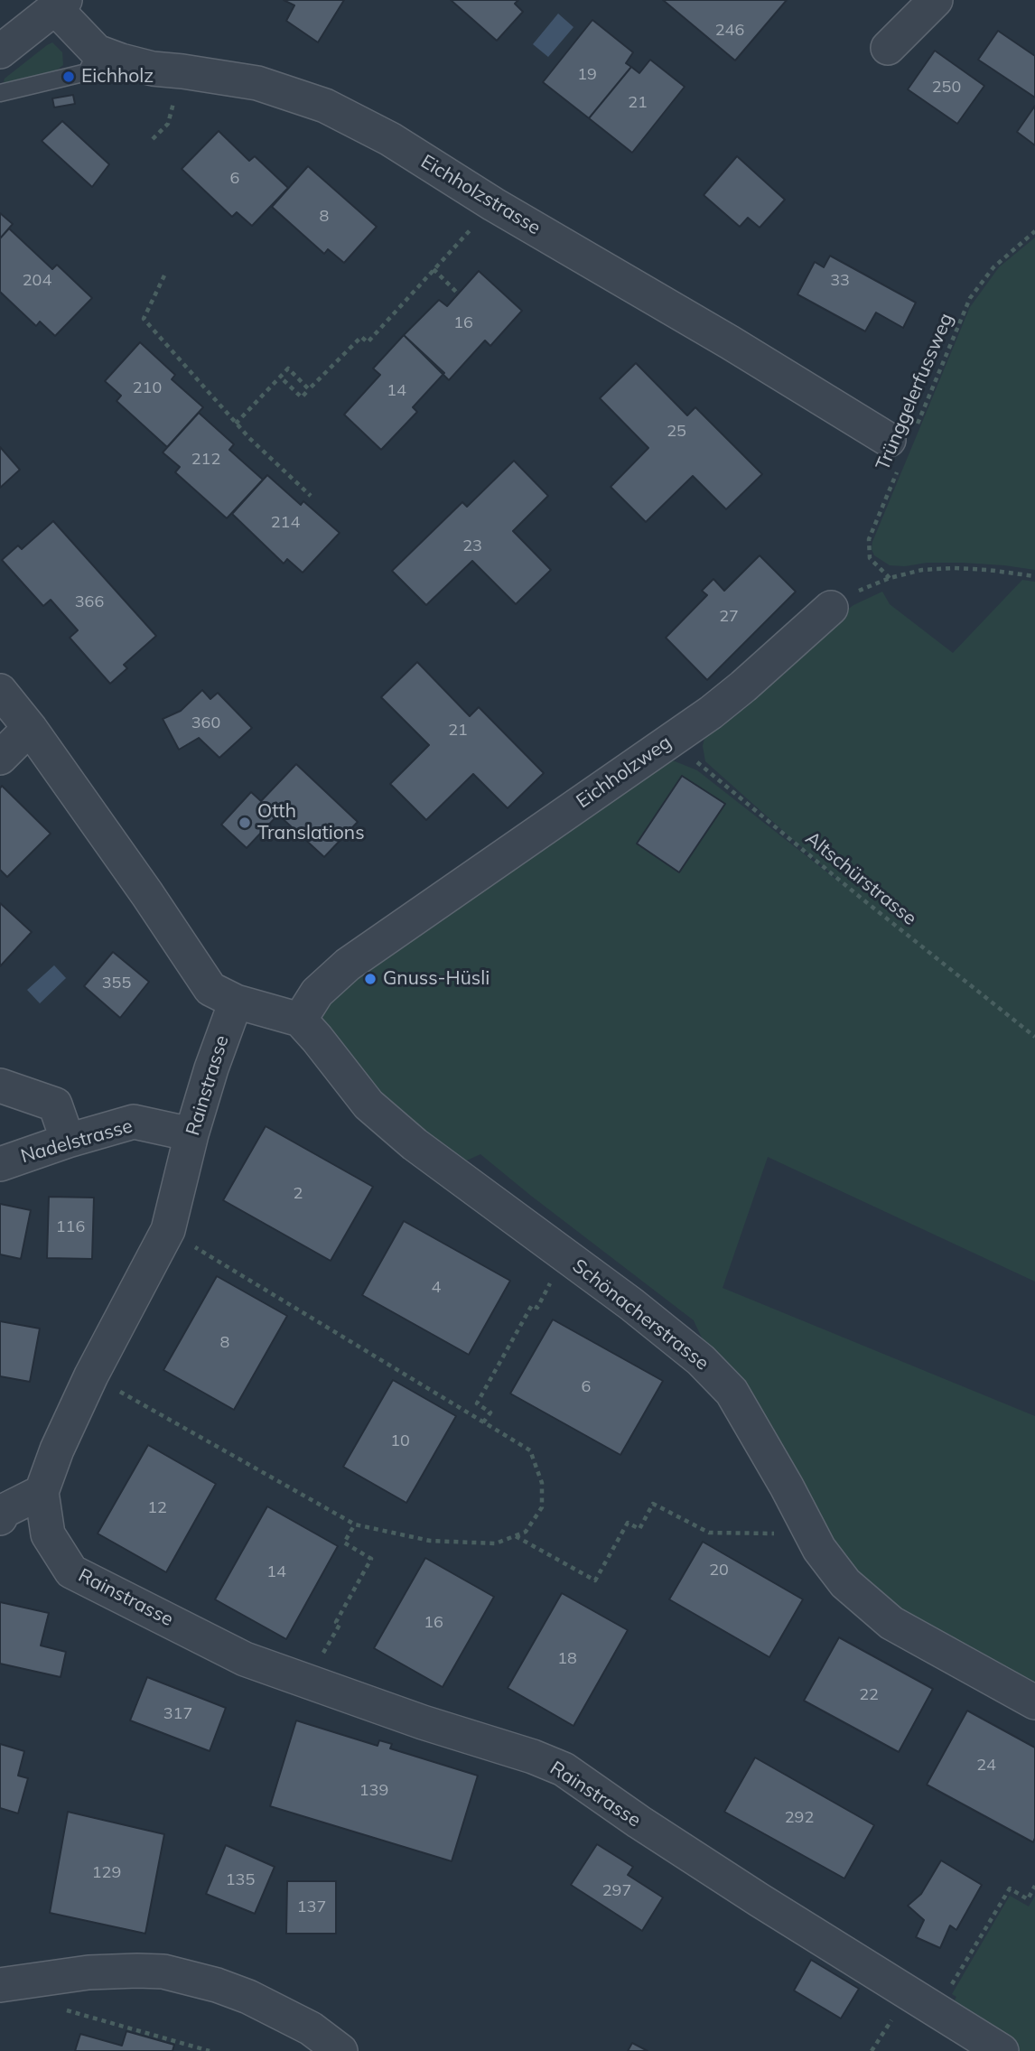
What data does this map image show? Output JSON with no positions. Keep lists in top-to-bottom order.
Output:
{
  "streets": {
    "street": [
      "Eichholzstrasse",
      "Eichholzweg",
      "Rainstrasse",
      "Nadelstrasse",
      "Schönacherstrasse"
    ],
    "path": ["Trünggelerfussweg", "Altschürstrasse"]
  },
  "crossings": [
    ["Eichholzstrasse", "Trünggelerfussweg"],
    ["Eichholzweg", "Altschürstrasse"],
    ["Eichholzweg", "Schönacherstrasse"],
    ["Rainstrasse", "Nadelstrasse"]
  ],
  "places": ["Eichholz", "Otth Translations", "Gnuss-Hüsli"],
  "house_numbers": [
    "246",
    "19",
    "250",
    "21",
    "6",
    "8",
    "204",
    "33",
    "16",
    "210",
    "14",
    "25",
    "212",
    "214",
    "23",
    "366",
    "27",
    "360",
    "21",
    "355",
    "2",
    "116",
    "4",
    "8",
    "6",
    "10",
    "12",
    "20",
    "14",
    "16",
    "18",
    "22",
    "317",
    "24",
    "139",
    "292",
    "129",
    "135",
    "297",
    "137"
  ]
}
